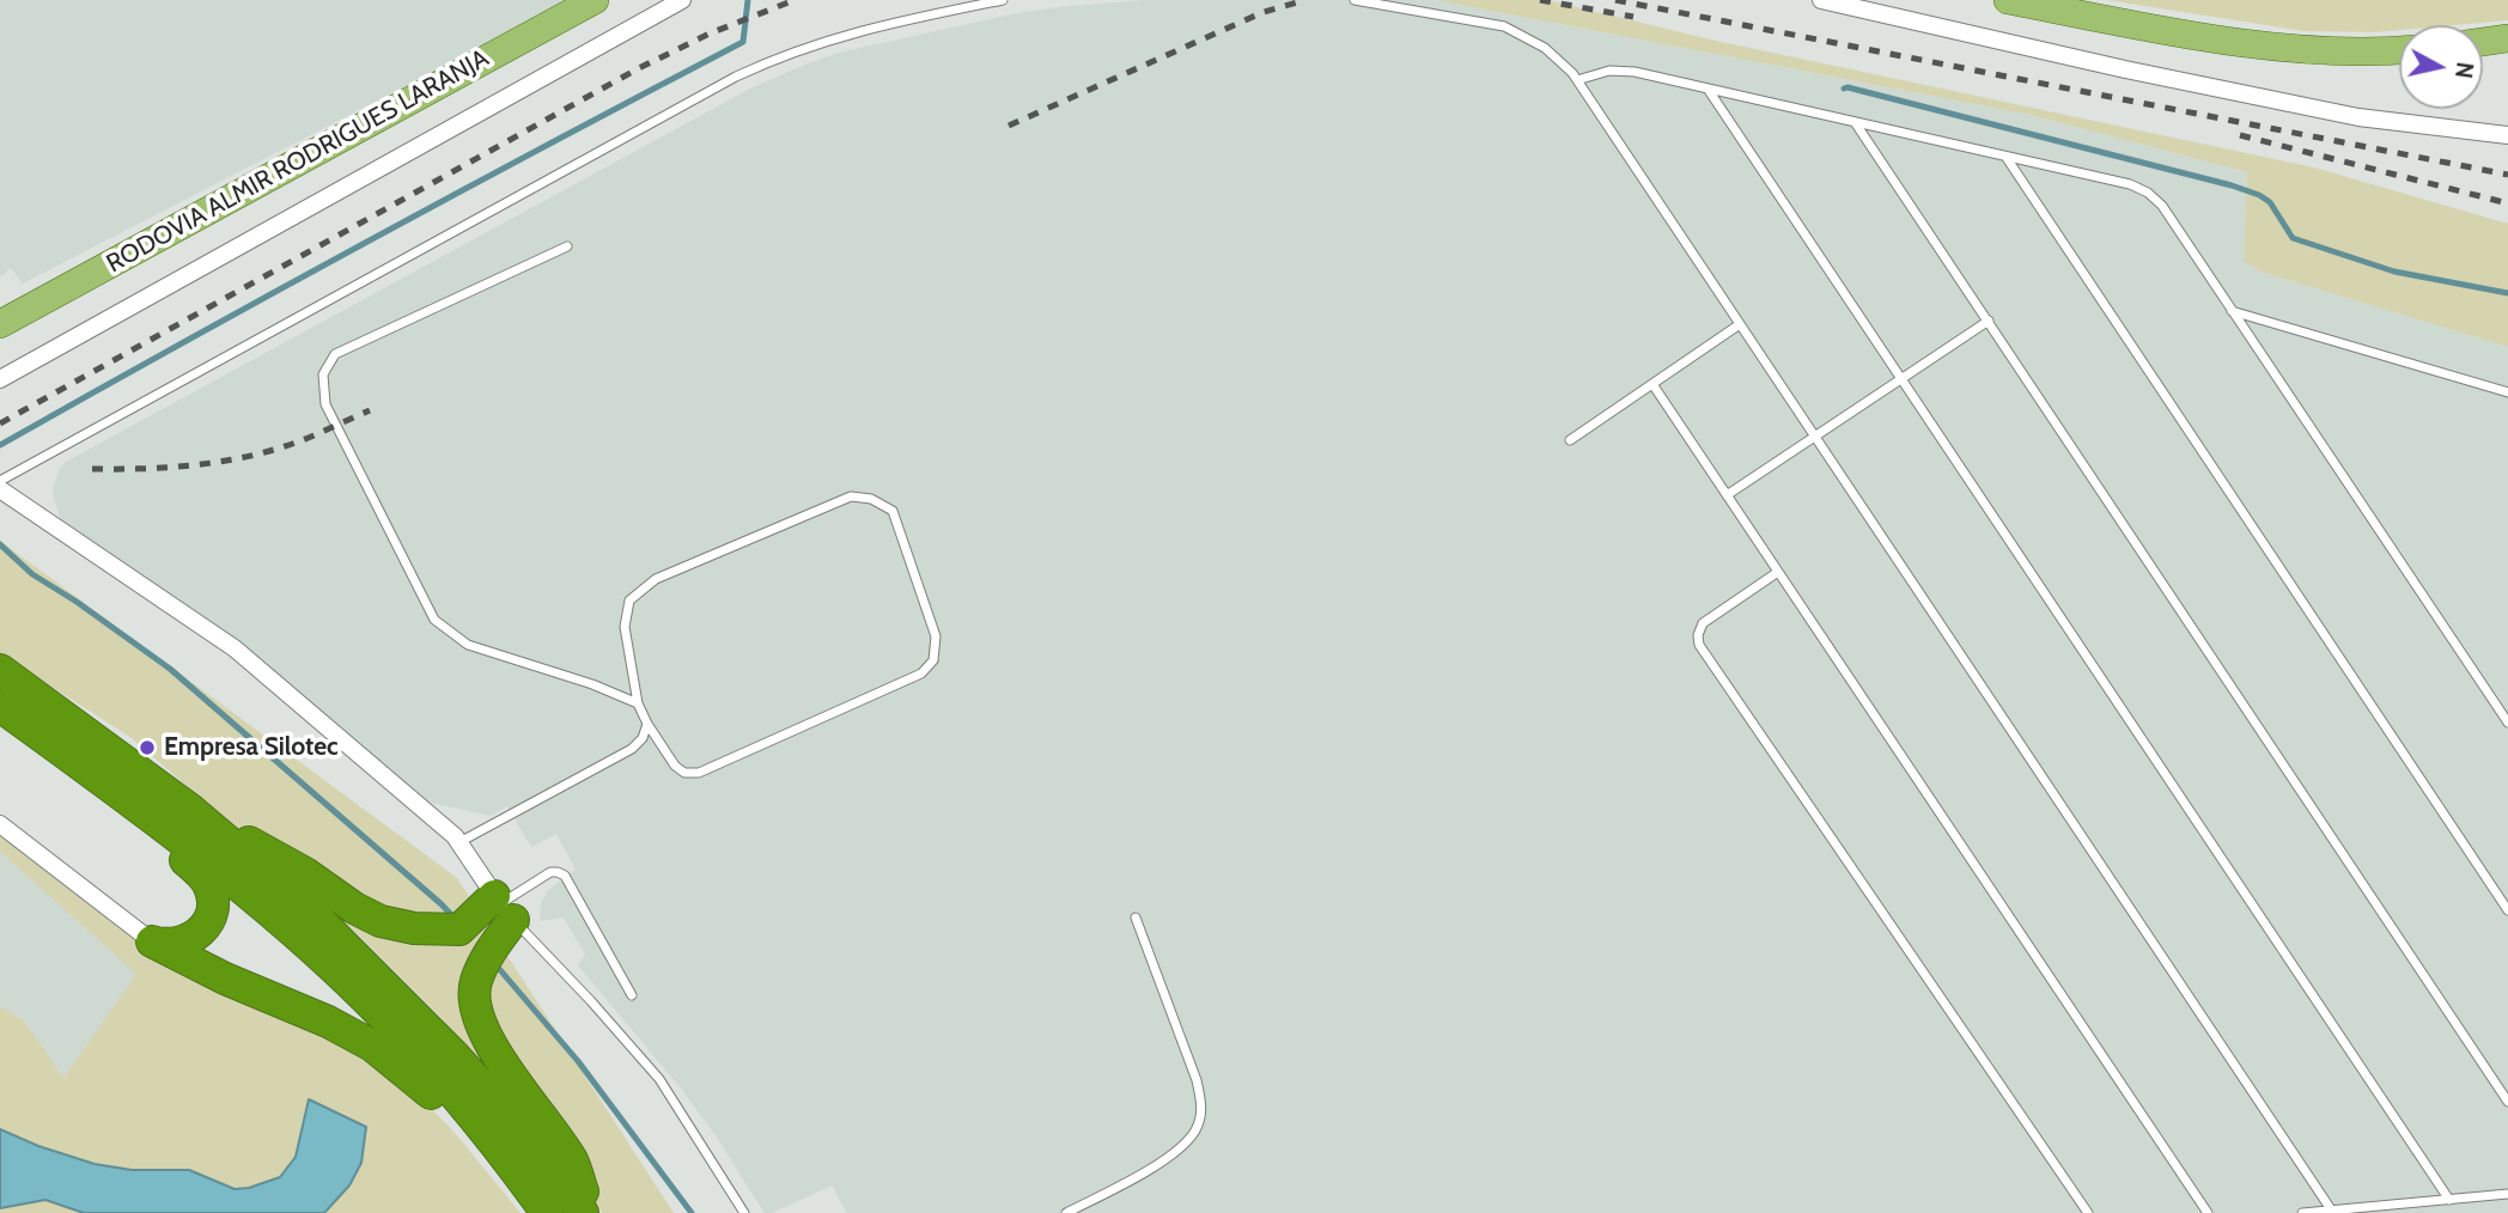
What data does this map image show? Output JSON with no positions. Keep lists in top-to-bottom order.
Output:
{
  "streets": {
    "main road": ["RODOVIA ALMIR RODRIGUES LARANJA"]
  },
  "places": ["Empresa Silotec"],
  "north": "right"
}
